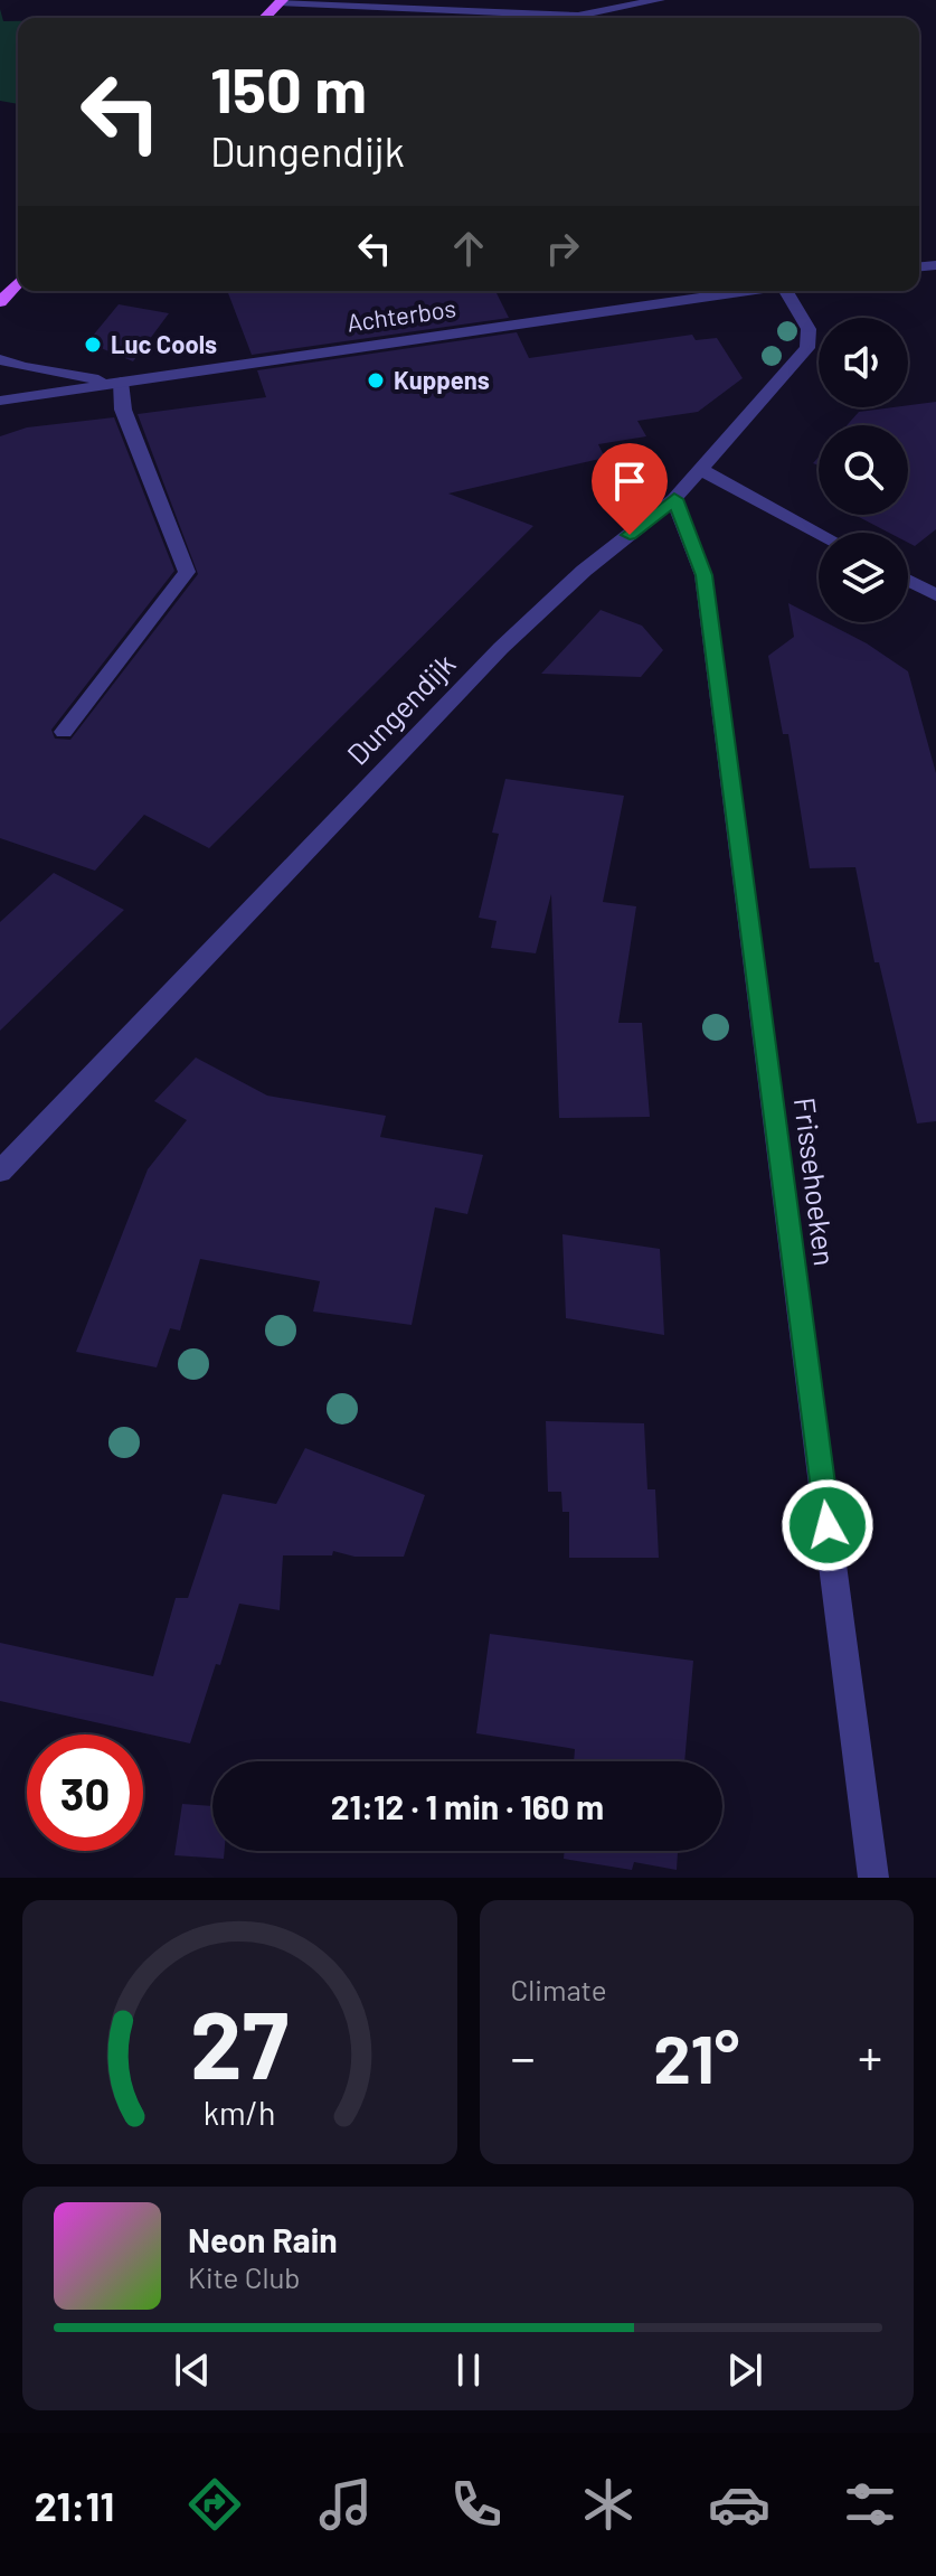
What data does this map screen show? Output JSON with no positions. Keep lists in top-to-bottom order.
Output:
{
  "streets": {
    "street": ["Achterbos", "Dungendijk", "Frissehoeken"]
  },
  "crossings": [
    ["Dungendijk", "Frissehoeken"]
  ],
  "places": ["Luc Cools", "Kuppens"],
  "page": {
    "turn": ["150 m", "Dungendijk"],
    "limit": "30",
    "trip": "21:12 · 1 min · 160 m",
    "tile": "Climate",
    "heat": ["−", "21°", "+"],
    "song": ["Neon Rain", "Kite Club"],
    "tabs": "21:11",
    "gauge": ["27", "km/h"]
  }
}
